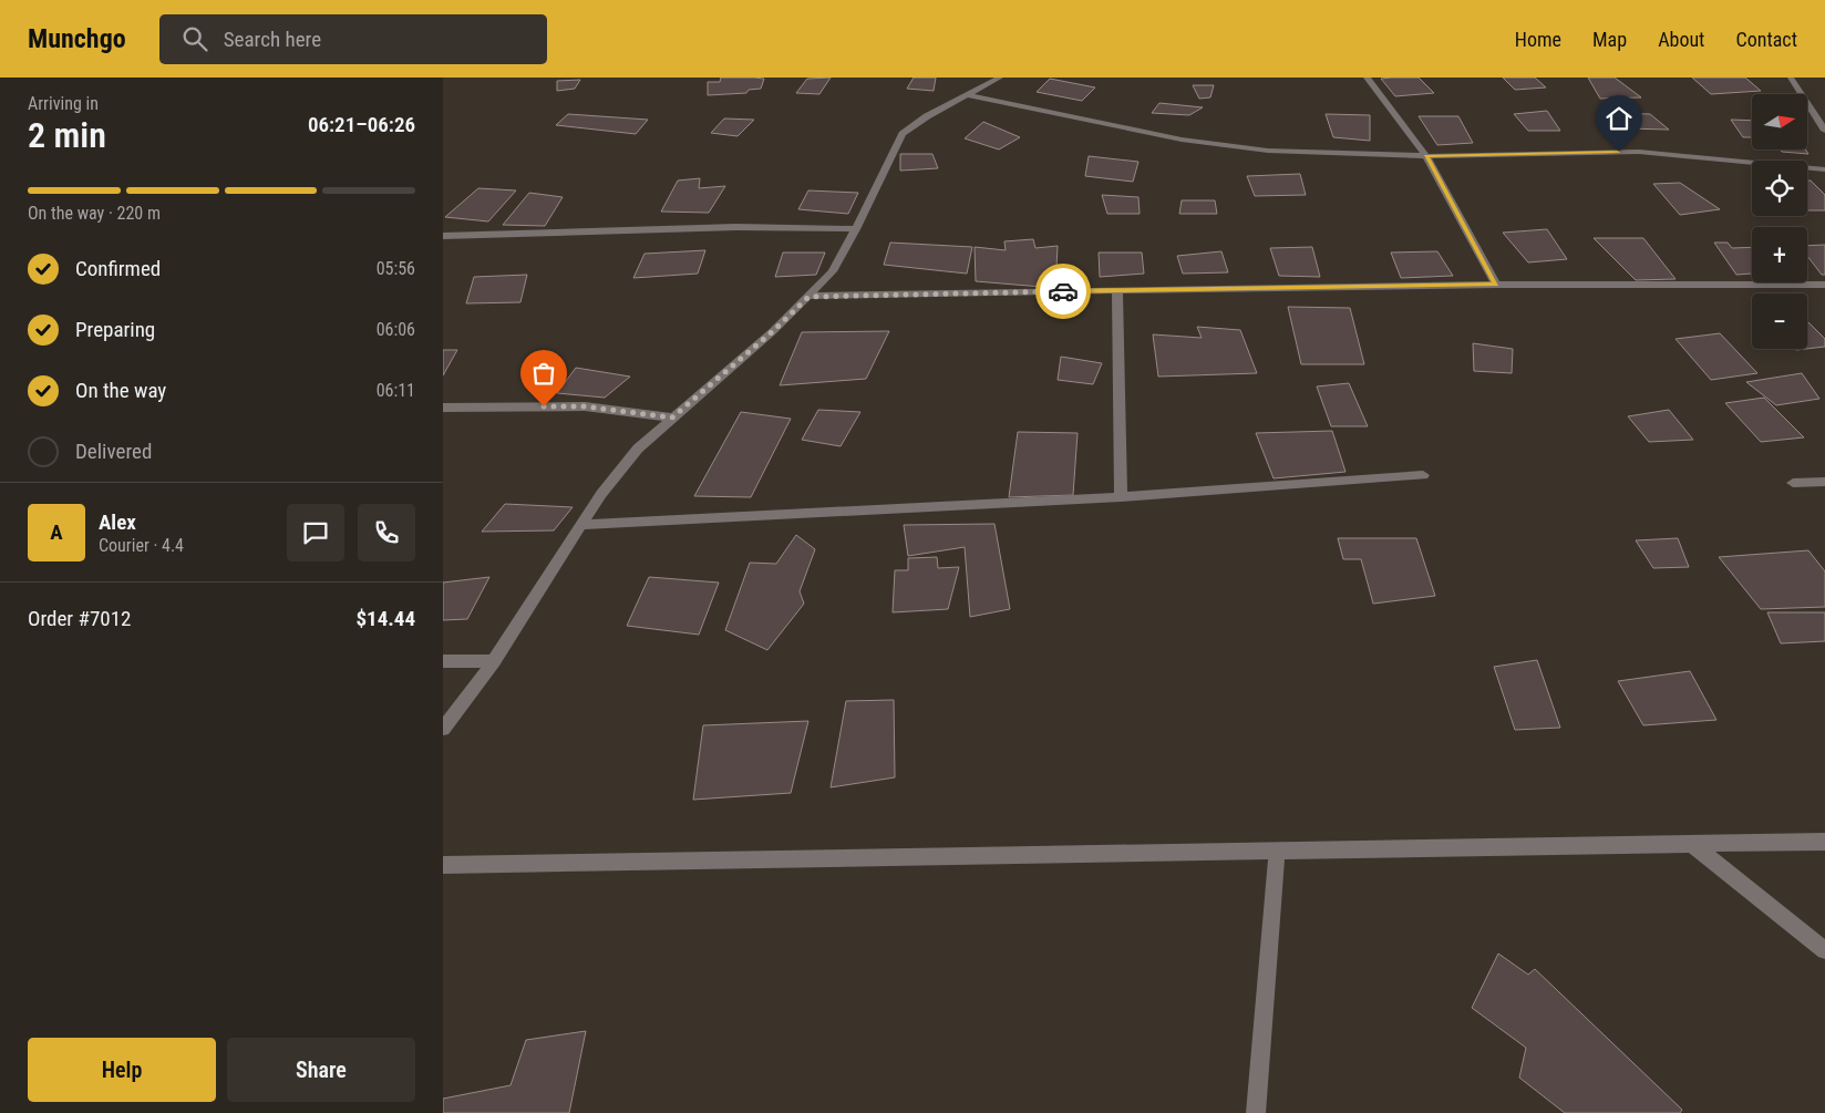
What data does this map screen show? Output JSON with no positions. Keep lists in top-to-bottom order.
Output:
{
  "north": "right",
  "page": {
    "header": "Munchgo",
    "search": "Search here",
    "nav": [
      "Home",
      "Map",
      "About",
      "Contact"
    ],
    "heading": ["2 min", "Arriving in", "06:21–06:26"],
    "panel": [
      "Alex",
      "Courier · 4.4",
      "Order #7012",
      "$14.44"
    ],
    "map_buttons": ["+", "−"],
    "bar": "On the way · 220 m",
    "list": [
      ["Confirmed", "05:56"],
      ["Preparing", "06:06"],
      ["On the way", "06:11"],
      "Delivered"
    ],
    "round": "A",
    "buttons": ["Help", "Share"]
  }
}
